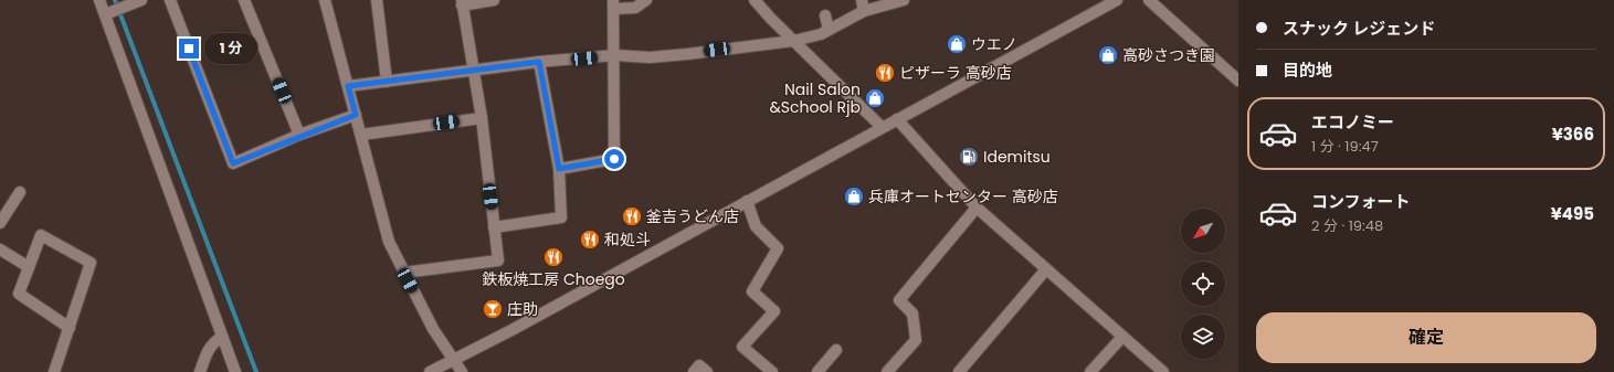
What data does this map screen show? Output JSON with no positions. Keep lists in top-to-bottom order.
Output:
{
  "places": {
    "shop": [
      "ウエノ",
      "高砂さつき園",
      "Nail Salon &School Rjb",
      "兵庫オートセンター 高砂店"
    ],
    "restaurant": [
      "ピザーラ 高砂店",
      "釜吉うどん店",
      "和処斗",
      "鉄板焼工房 Choego"
    ],
    "fuel station": ["Idemitsu"],
    "bar": ["庄助"]
  },
  "north": "bottom left",
  "page": {
    "banner": ["スナック レジェンド", "目的地"],
    "bubble": "1 分",
    "list": [
      {
        "name": "エコノミー",
        "note": "1 分 · 19:47",
        "value": "¥366"
      },
      {
        "name": "コンフォート",
        "note": "2 分 · 19:48",
        "value": "¥495"
      }
    ],
    "buttons": "確定"
  }
}
